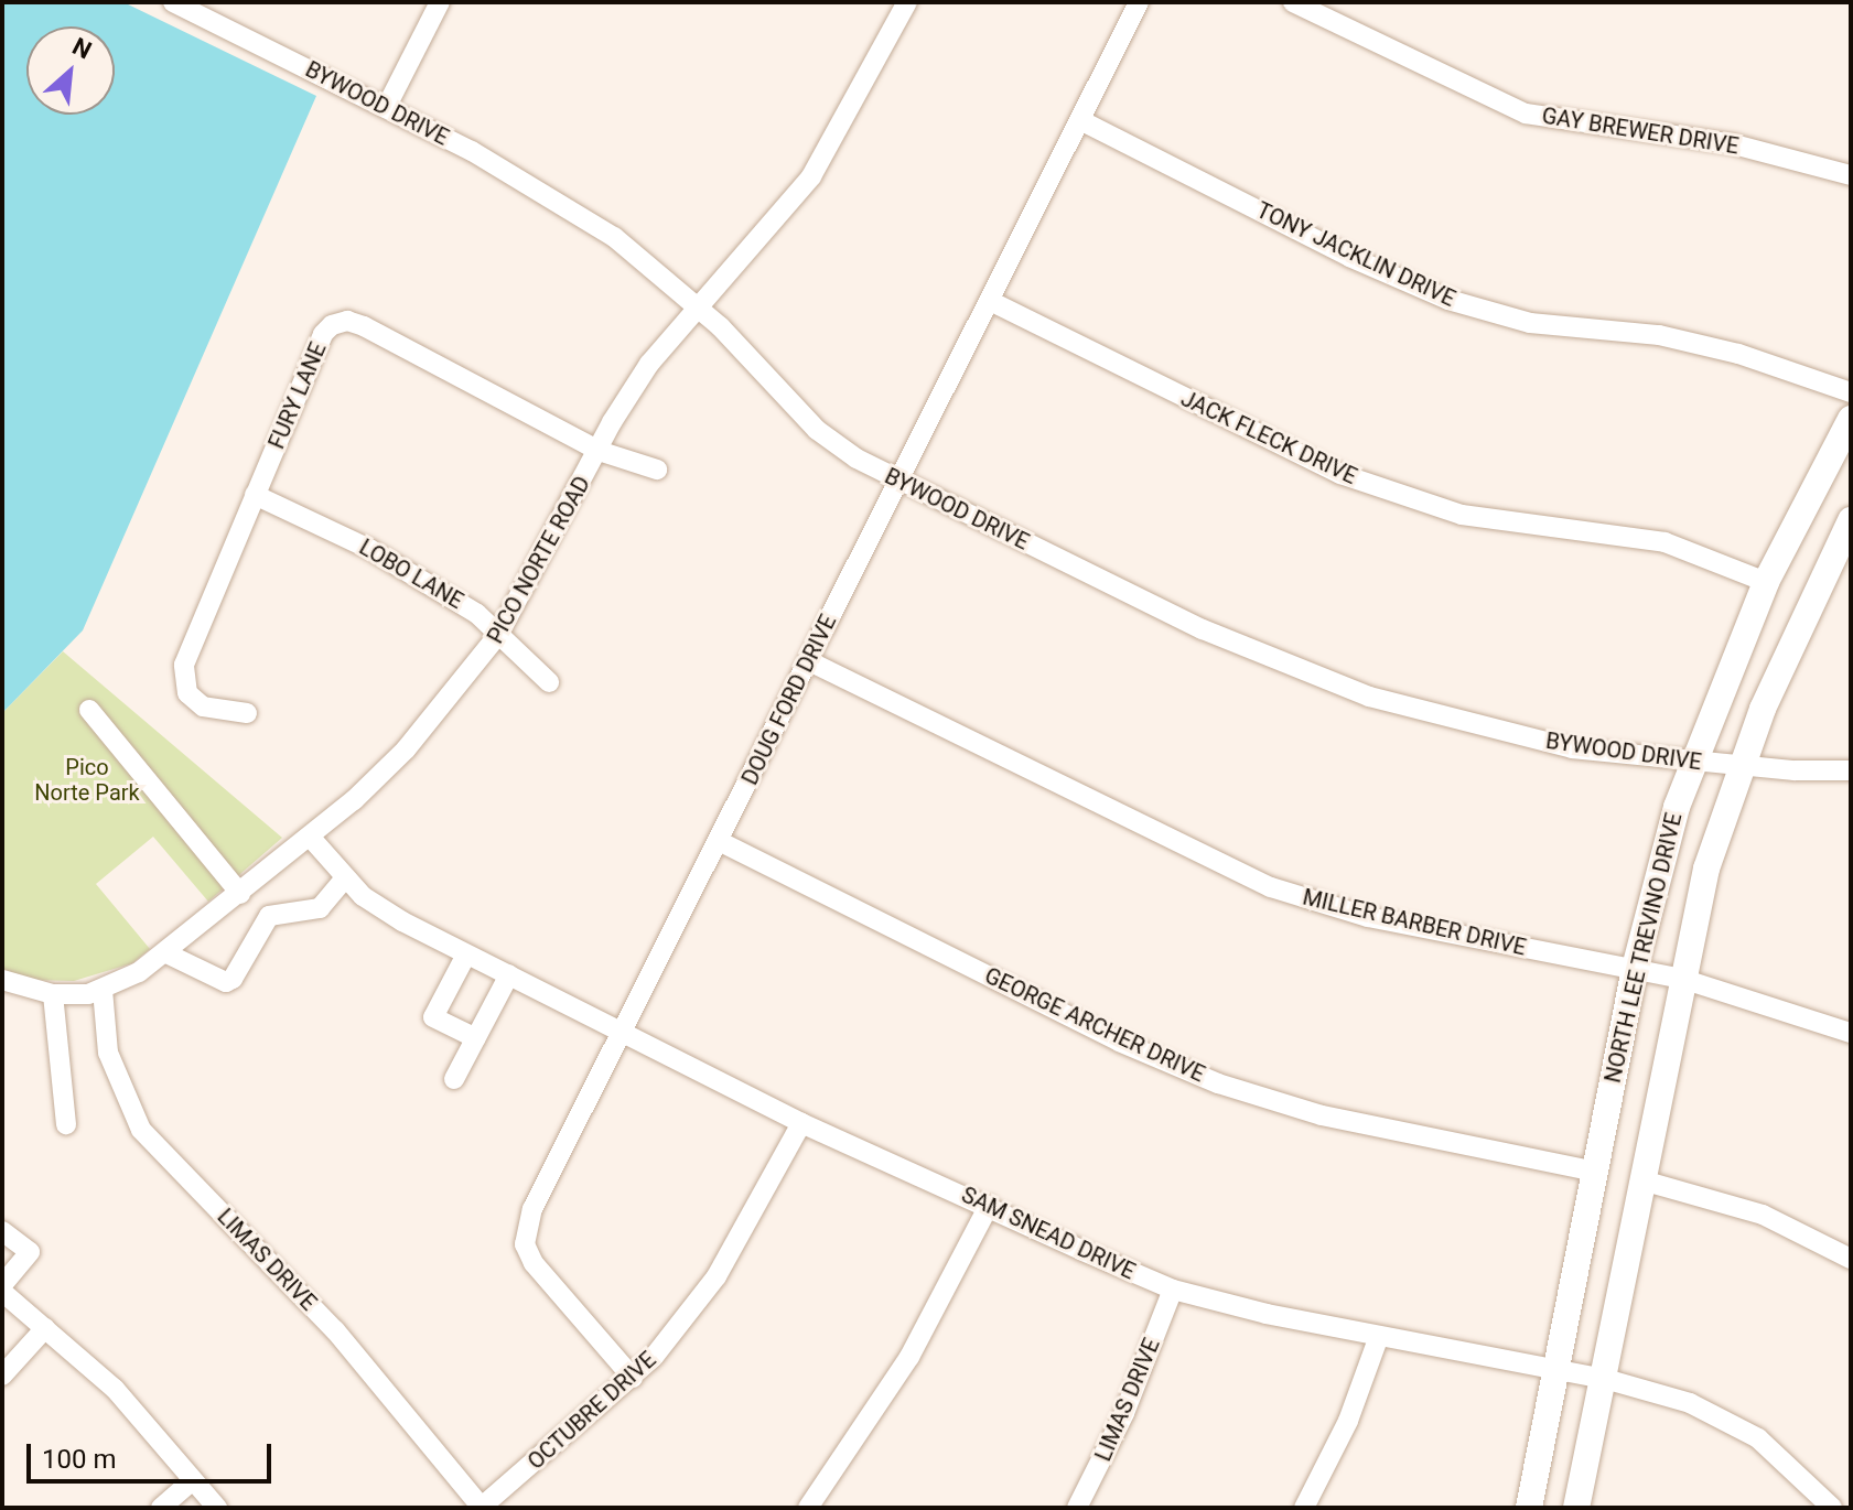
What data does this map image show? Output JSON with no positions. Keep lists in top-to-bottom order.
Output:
{
  "streets": {
    "main road": ["NORTH LEE TREVINO DRIVE"],
    "street": [
      "BYWOOD DRIVE",
      "GAY BREWER DRIVE",
      "TONY JACKLIN DRIVE",
      "FURY LANE",
      "JACK FLECK DRIVE",
      "PICO NORTE ROAD",
      "LOBO LANE",
      "DOUG FORD DRIVE",
      "MILLER BARBER DRIVE",
      "GEORGE ARCHER DRIVE",
      "SAM SNEAD DRIVE",
      "LIMAS DRIVE",
      "OCTUBRE DRIVE"
    ]
  },
  "crossings": [
    ["BYWOOD DRIVE", "PICO NORTE ROAD"],
    ["BYWOOD DRIVE", "DOUG FORD DRIVE"],
    ["BYWOOD DRIVE", "NORTH LEE TREVINO DRIVE"],
    ["TONY JACKLIN DRIVE", "DOUG FORD DRIVE"],
    ["FURY LANE", "PICO NORTE ROAD"],
    ["FURY LANE", "LOBO LANE"],
    ["JACK FLECK DRIVE", "DOUG FORD DRIVE"],
    ["JACK FLECK DRIVE", "NORTH LEE TREVINO DRIVE"],
    ["PICO NORTE ROAD", "LOBO LANE"],
    ["PICO NORTE ROAD", "SAM SNEAD DRIVE"],
    ["PICO NORTE ROAD", "LIMAS DRIVE"],
    ["DOUG FORD DRIVE", "MILLER BARBER DRIVE"],
    ["DOUG FORD DRIVE", "GEORGE ARCHER DRIVE"],
    ["DOUG FORD DRIVE", "SAM SNEAD DRIVE"],
    ["DOUG FORD DRIVE", "OCTUBRE DRIVE"],
    ["MILLER BARBER DRIVE", "NORTH LEE TREVINO DRIVE"],
    ["NORTH LEE TREVINO DRIVE", "GEORGE ARCHER DRIVE"],
    ["NORTH LEE TREVINO DRIVE", "SAM SNEAD DRIVE"],
    ["SAM SNEAD DRIVE", "LIMAS DRIVE"],
    ["SAM SNEAD DRIVE", "OCTUBRE DRIVE"],
    ["LIMAS DRIVE", "OCTUBRE DRIVE"]
  ],
  "parks": ["Pico Norte Park"],
  "scale_bar": "100 m",
  "north": "top right"
}
